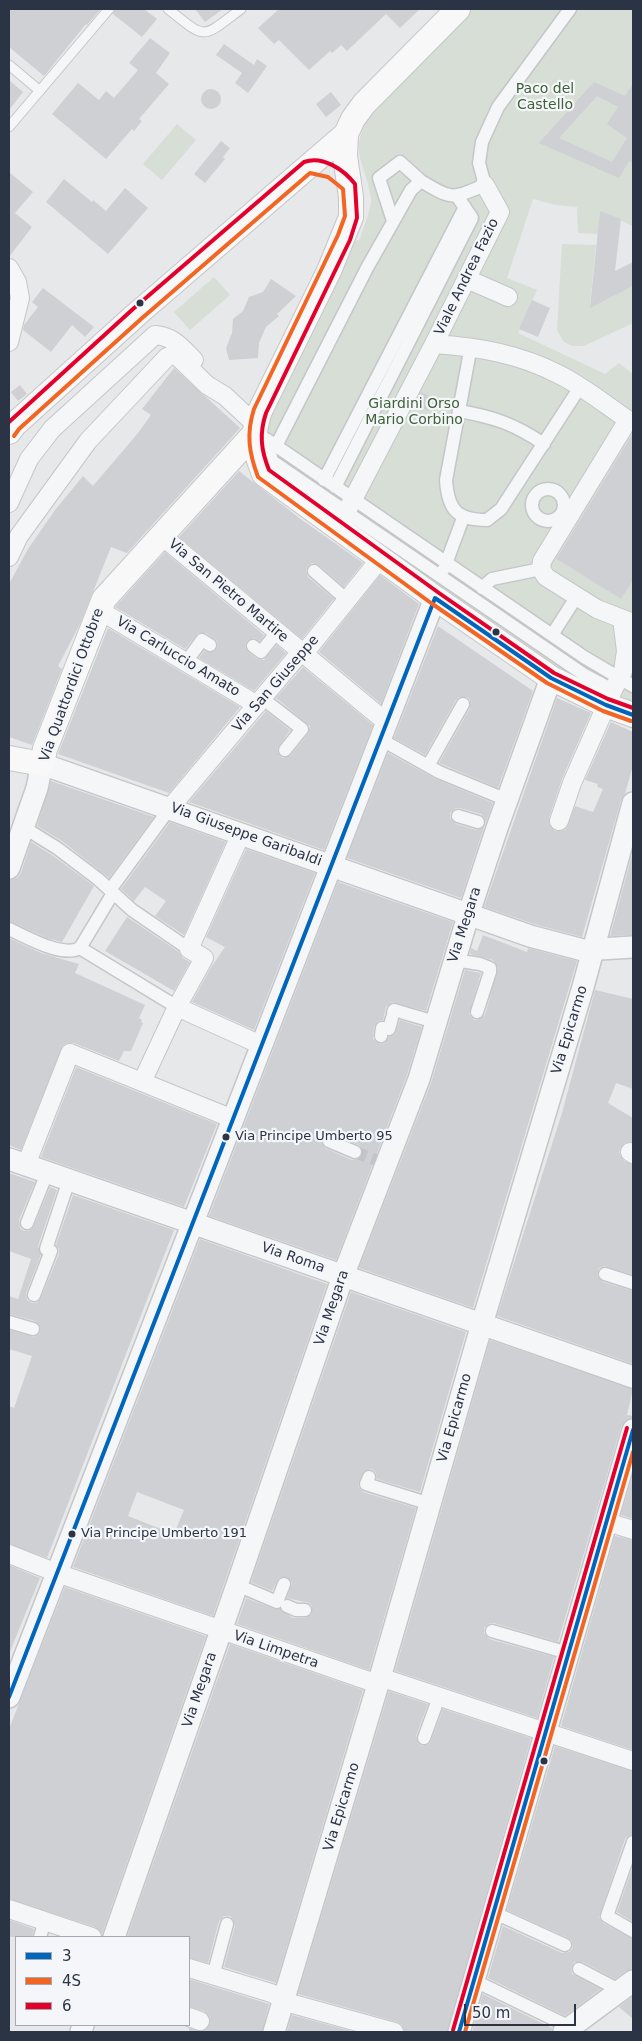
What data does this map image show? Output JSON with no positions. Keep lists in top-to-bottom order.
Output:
{
  "streets": {
    "main road": ["Via Quattordici Ottobre"],
    "street": [
      "Viale Andrea Fazio",
      "Via San Pietro Martire",
      "Via Carluccio Amato",
      "Via San Giuseppe",
      "Via Giuseppe Garibaldi",
      "Via Megara",
      "Via Epicarmo",
      "Via Roma",
      "Via Limpetra"
    ]
  },
  "crossings": [
    ["Via San Pietro Martire", "Via San Giuseppe"],
    ["Via San Pietro Martire", "Via Quattordici Ottobre"],
    ["Via Carluccio Amato", "Via San Giuseppe"],
    ["Via Carluccio Amato", "Via Quattordici Ottobre"],
    ["Via San Giuseppe", "Via Giuseppe Garibaldi"],
    ["Via Quattordici Ottobre", "Via Giuseppe Garibaldi"],
    ["Via Giuseppe Garibaldi", "Via Megara"],
    ["Via Giuseppe Garibaldi", "Via Epicarmo"],
    ["Via Megara", "Via Roma"],
    ["Via Megara", "Via Limpetra"],
    ["Via Epicarmo", "Via Roma"],
    ["Via Epicarmo", "Via Limpetra"]
  ],
  "parks": ["Paco del Castello", "Giardini Orso Mario Corbino"],
  "places": ["Via Principe Umberto 95", "Via Principe Umberto 191"],
  "lines": ["transit line 6", "transit line 4S", "transit line 3"],
  "legend": ["3", "4S", "6"],
  "scale_bar": "50 m"
}
